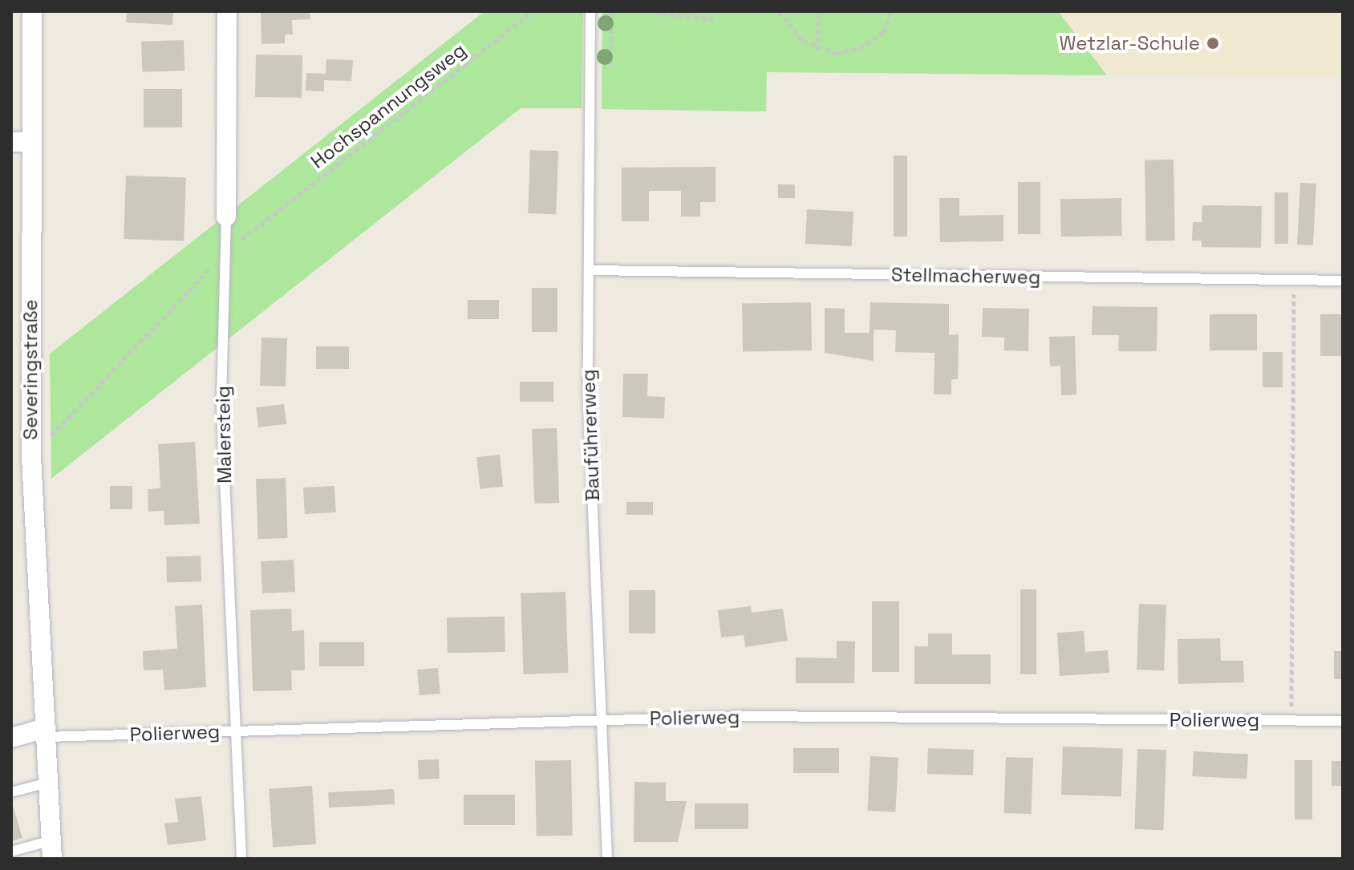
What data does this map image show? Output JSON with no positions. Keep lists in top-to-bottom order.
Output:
{
  "streets": {
    "street": ["Severingstraße", "Malersteig"],
    "lane": ["Stellmacherweg", "Bauführerweg", "Polierweg"],
    "path": ["Hochspannungsweg"]
  },
  "crossings": [
    ["Stellmacherweg", "Bauführerweg"],
    ["Severingstraße", "Polierweg"],
    ["Malersteig", "Polierweg"],
    ["Bauführerweg", "Polierweg"]
  ],
  "places": ["Wetzlar-Schule"]
}
